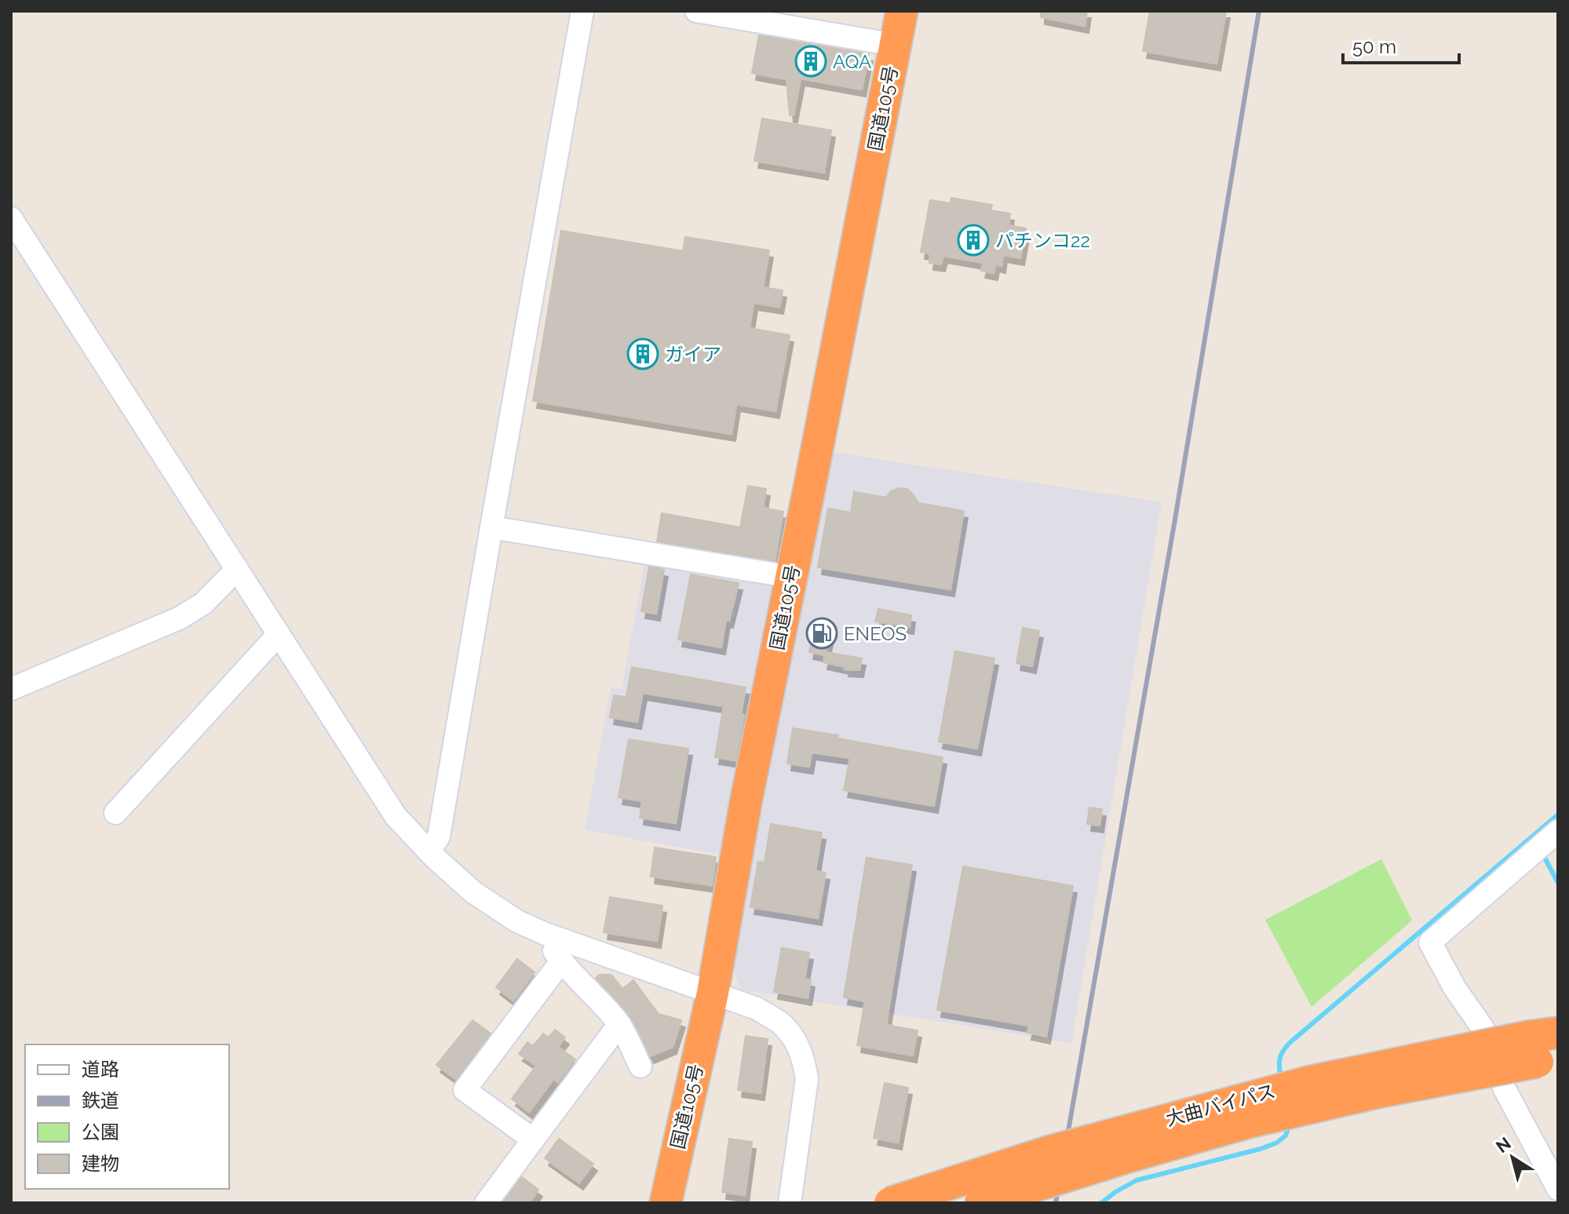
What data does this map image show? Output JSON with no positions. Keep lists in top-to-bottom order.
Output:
{
  "streets": {
    "highway": ["国道105号", "大曲バイパス"]
  },
  "places": {
    "building": ["AQA", "パチンコ22", "ガイア"],
    "fuel station": ["ENEOS"]
  },
  "legend": [
    "道路",
    "鉄道",
    "公園",
    "建物"
  ],
  "scale_bar": "50 m",
  "north": "top left"
}
